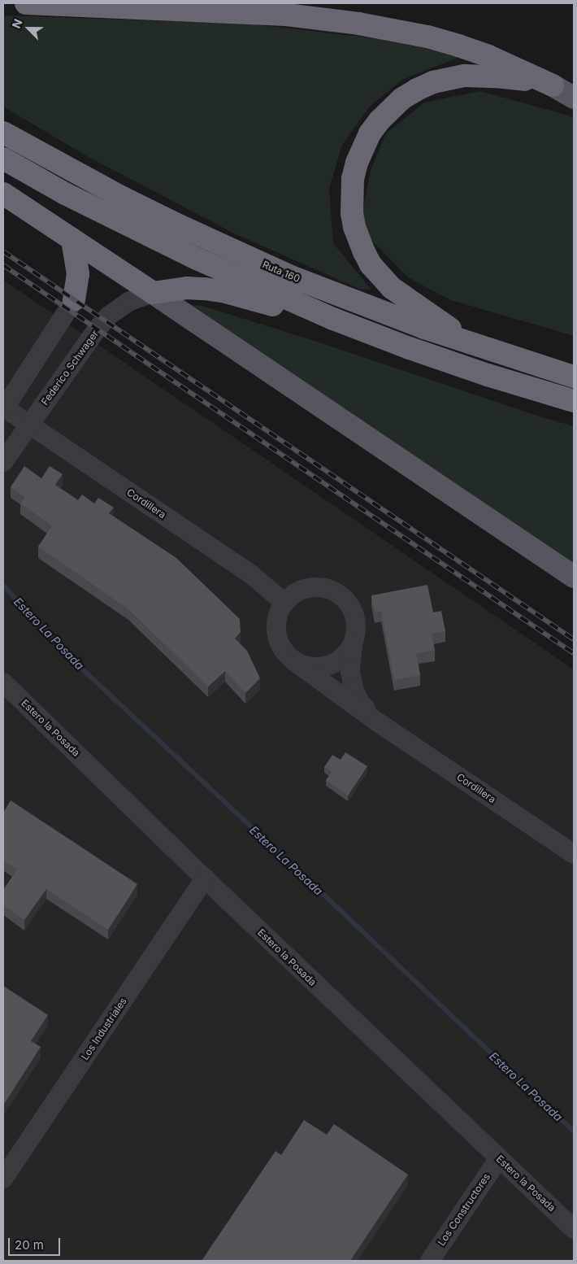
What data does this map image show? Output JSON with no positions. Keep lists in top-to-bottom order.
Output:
{
  "streets": {
    "highway": ["Ruta 160"],
    "street": [
      "Federico Schwager",
      "Cordillera",
      "Estero la Posada",
      "Los Industriales",
      "Los Constructores"
    ]
  },
  "crossings": [
    ["Federico Schwager", "Cordillera"],
    ["Estero la Posada", "Los Industriales"],
    ["Estero la Posada", "Los Constructores"]
  ],
  "water": ["Estero La Posada"],
  "scale_bar": "20 m",
  "north": "top left"
}
